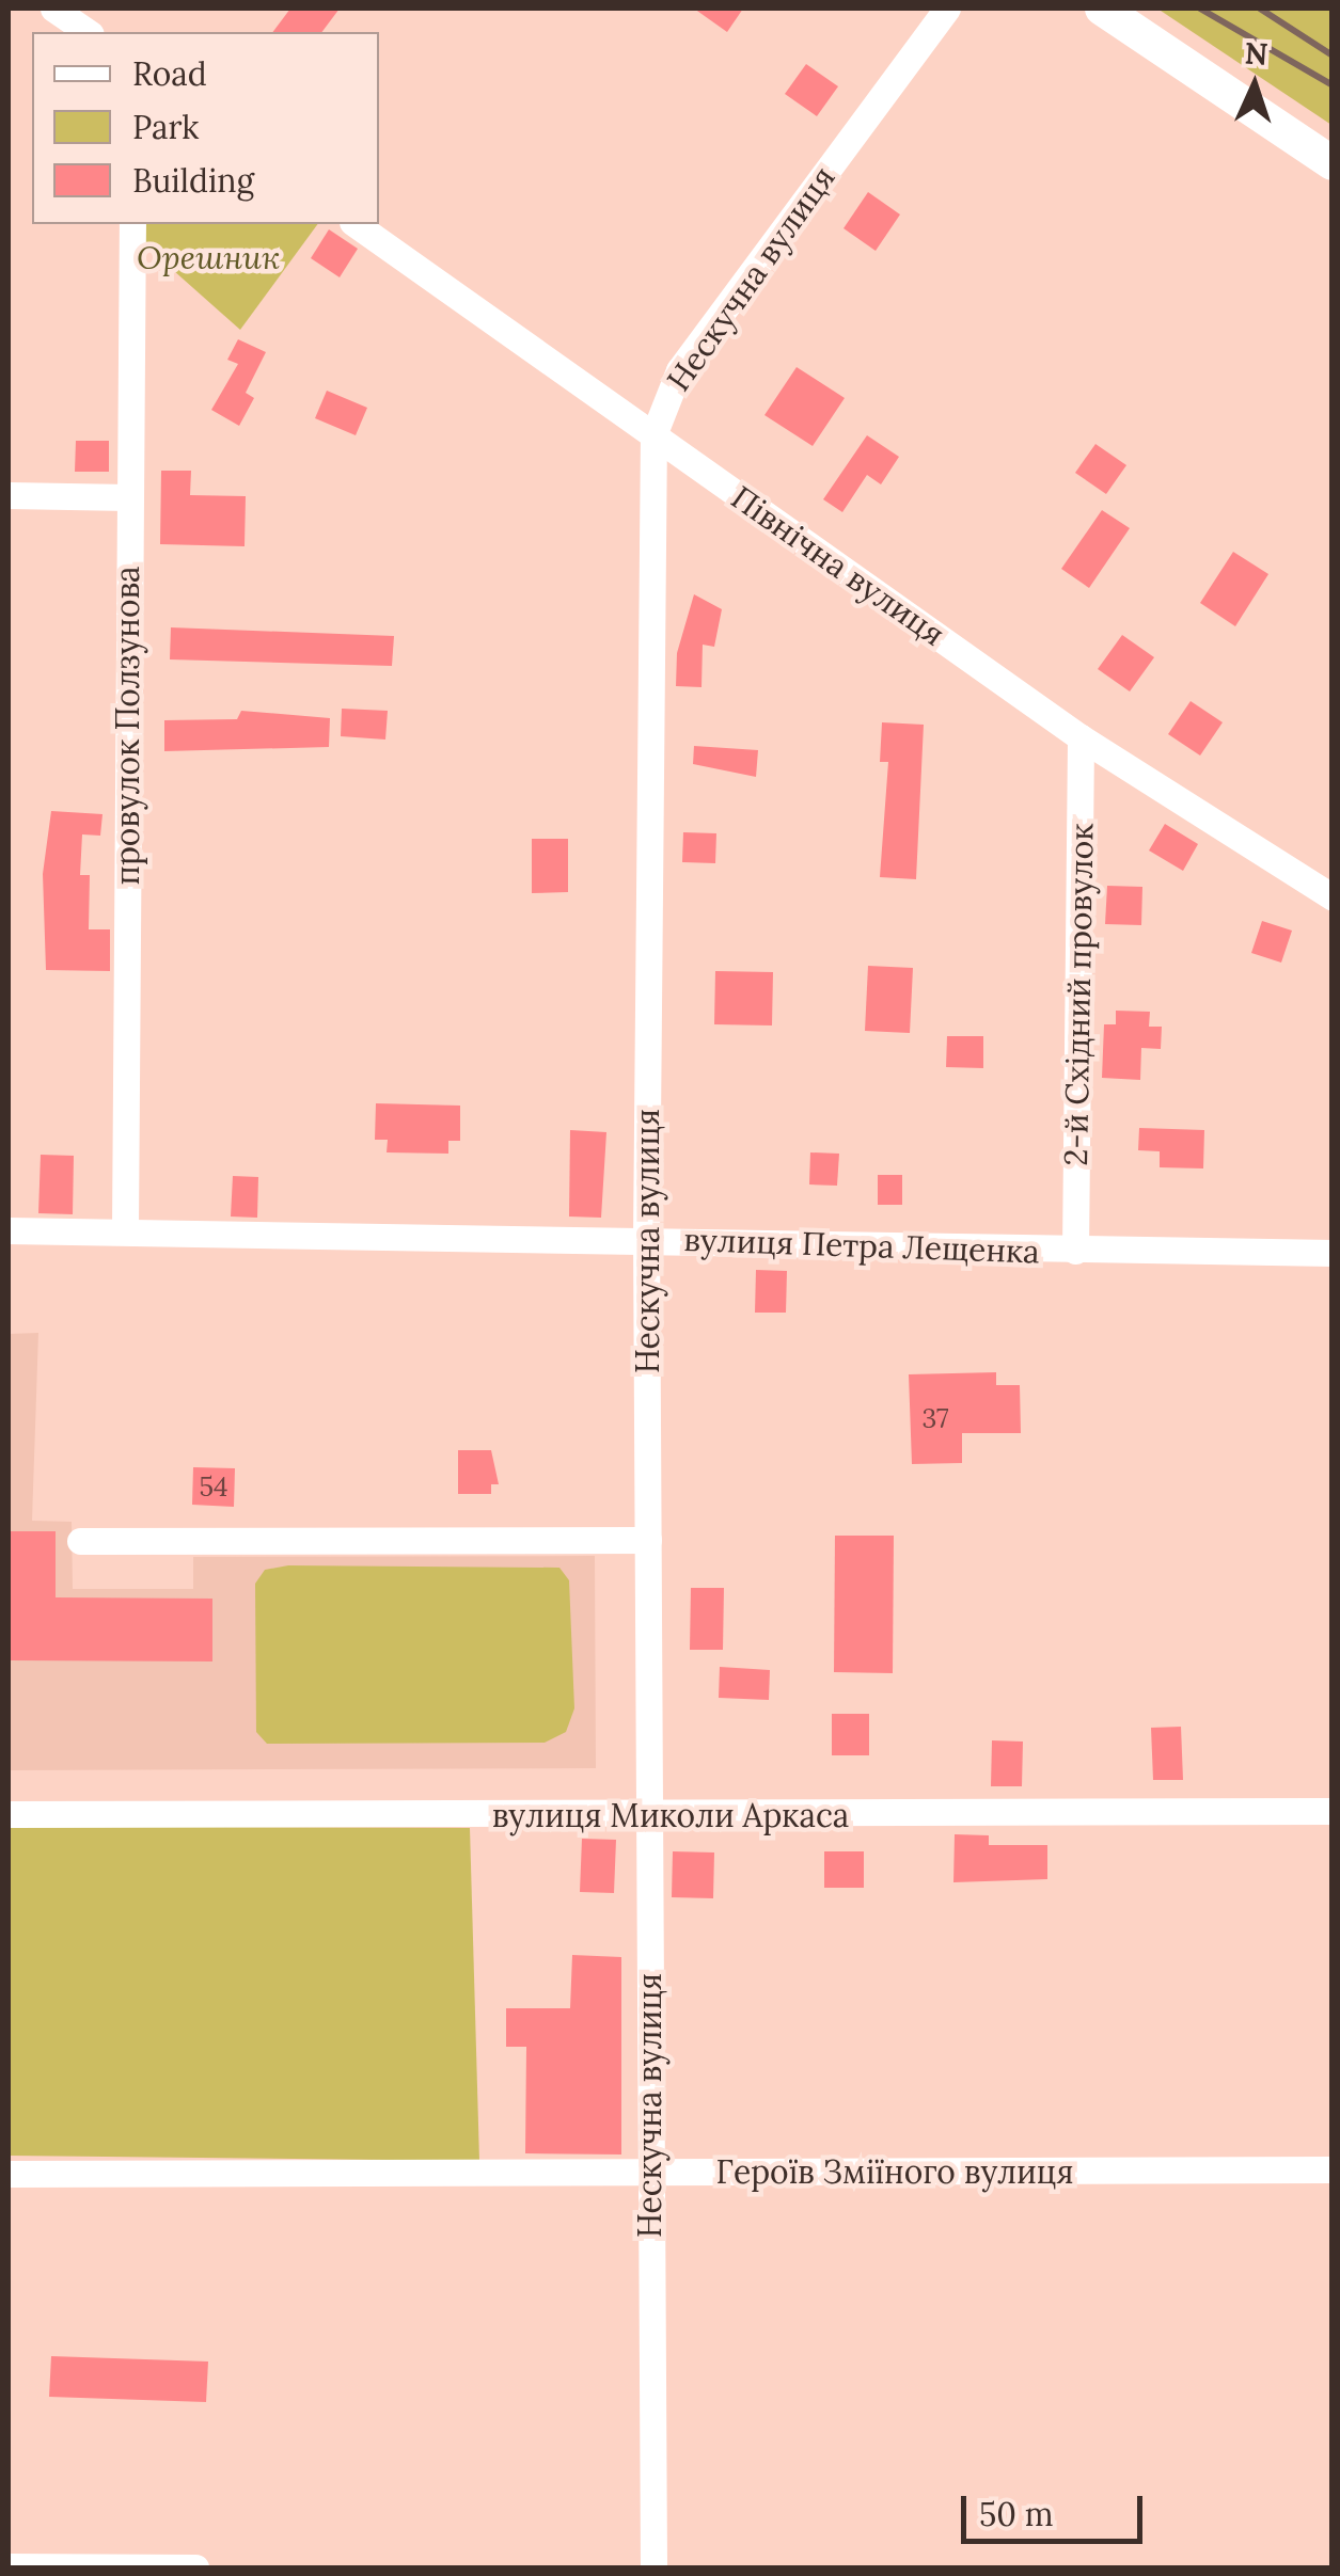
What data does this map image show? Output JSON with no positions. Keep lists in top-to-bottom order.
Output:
{
  "streets": {
    "street": [
      "Нескучна вулиця",
      "Північна вулиця",
      "провулок Ползунова",
      "2-й Східний провулок",
      "вулиця Петра Лещенка",
      "вулиця Миколи Аркаса",
      "Героїв Зміїного вулиця"
    ]
  },
  "crossings": [
    ["Нескучна вулиця", "Північна вулиця"],
    ["Нескучна вулиця", "вулиця Петра Лещенка"],
    ["Нескучна вулиця", "вулиця Миколи Аркаса"],
    ["Нескучна вулиця", "Героїв Зміїного вулиця"],
    ["Північна вулиця", "2-й Східний провулок"],
    ["провулок Ползунова", "вулиця Петра Лещенка"],
    ["2-й Східний провулок", "вулиця Петра Лещенка"]
  ],
  "parks": ["Орешник"],
  "house_numbers": ["37", "54"],
  "legend": ["Road", "Park", "Building"],
  "scale_bar": "50 m",
  "north": "top"
}
